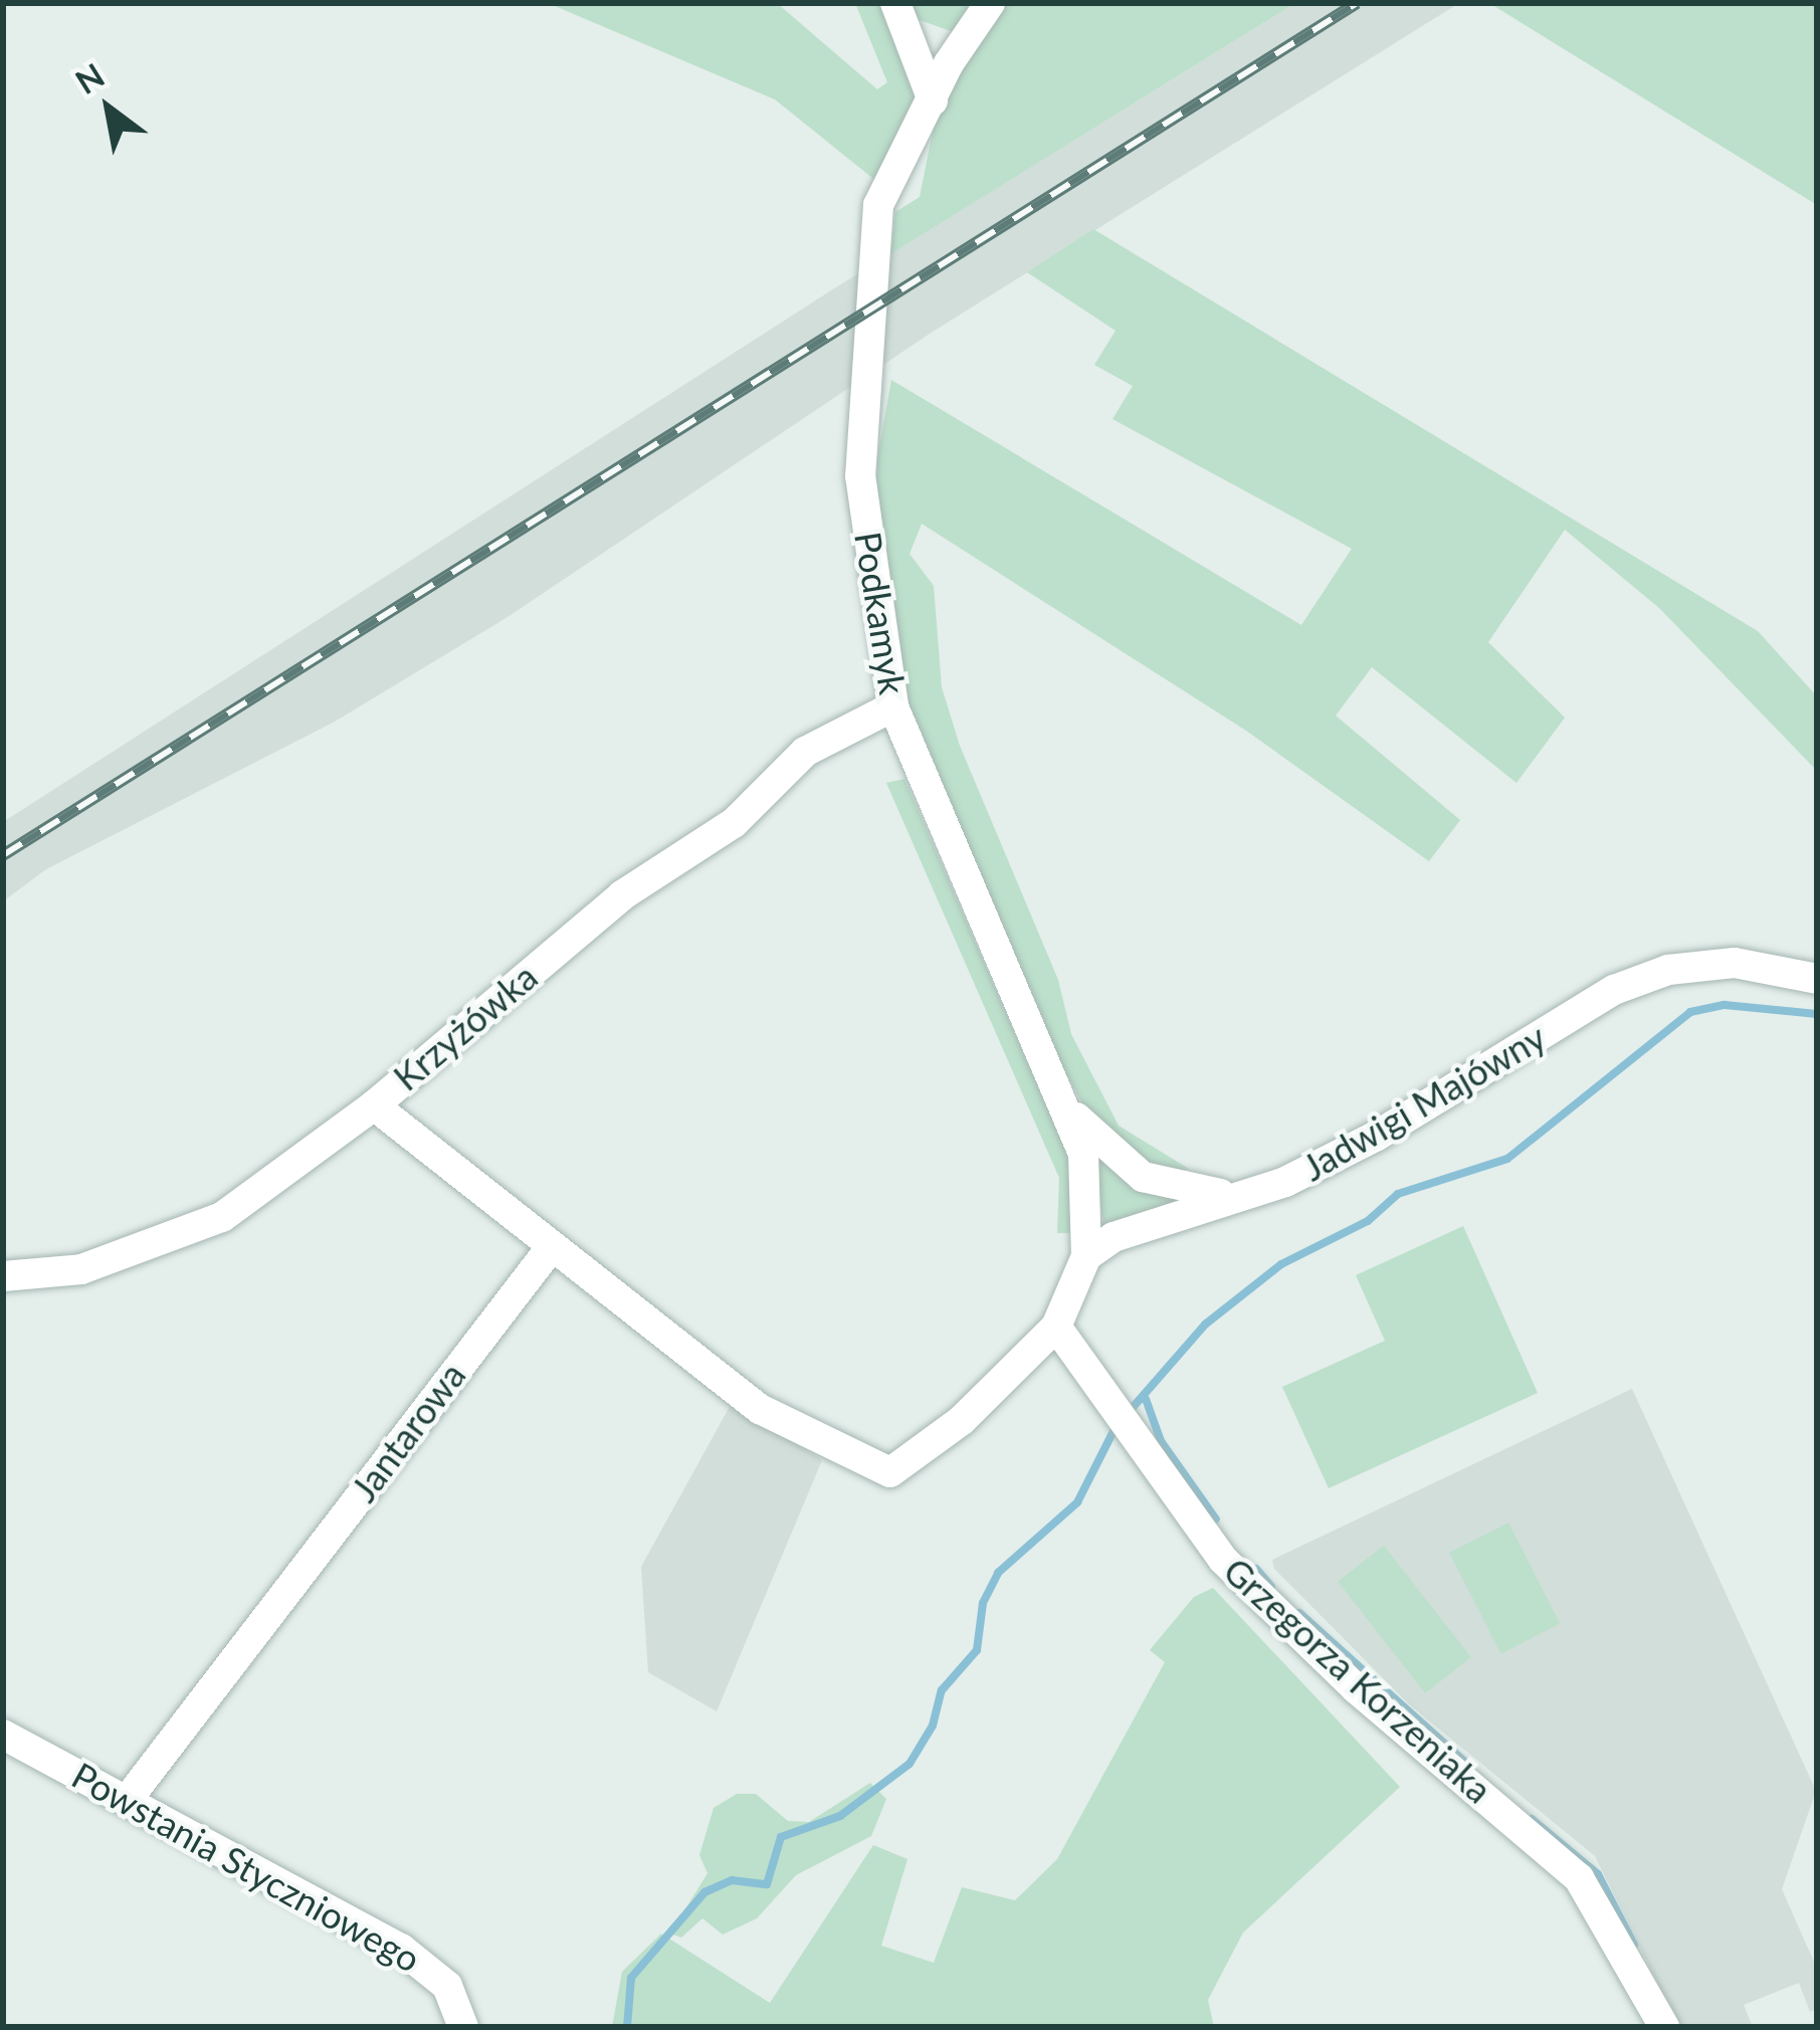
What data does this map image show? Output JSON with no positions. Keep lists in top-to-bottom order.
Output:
{
  "streets": {
    "street": [
      "Podkamyk",
      "Krzyżówka",
      "Jadwigi Majówny",
      "Jantarowa",
      "Grzegorza Korzeniaka",
      "Powstania Styczniowego"
    ]
  },
  "crossings": [
    ["Podkamyk", "Krzyżówka"],
    ["Podkamyk", "Jadwigi Majówny"],
    ["Jantarowa", "Powstania Styczniowego"]
  ],
  "north": "top left"
}
